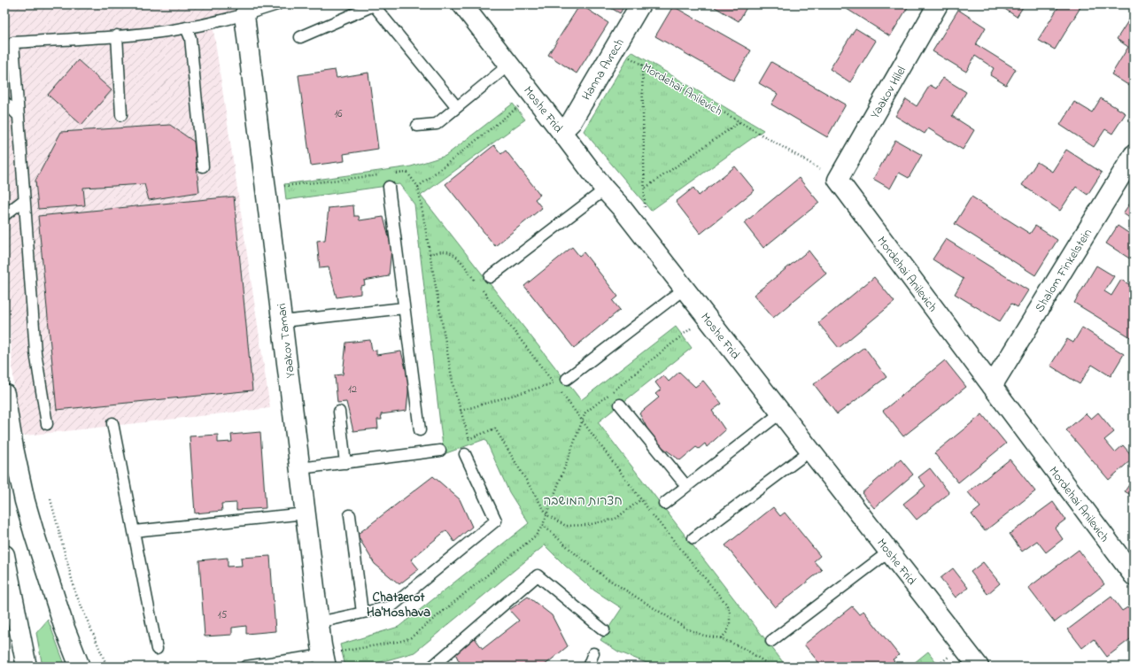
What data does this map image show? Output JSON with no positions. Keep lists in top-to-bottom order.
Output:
{
  "streets": {
    "street": [
      "Hanna Avrech",
      "Mordehai Anilevich",
      "Yaakov Hilel",
      "Moshe Frid",
      "Shalom Finkelstein",
      "Yaakov Tamari"
    ]
  },
  "crossings": [
    ["Hanna Avrech", "Mordehai Anilevich"],
    ["Hanna Avrech", "Moshe Frid"],
    ["Mordehai Anilevich", "Yaakov Hilel"],
    ["Mordehai Anilevich", "Shalom Finkelstein"]
  ],
  "districts": ["Chatzerot Ha'Moshava"],
  "parks": ["חצרות המושבה"],
  "house_numbers": ["16", "12", "15"]
}
